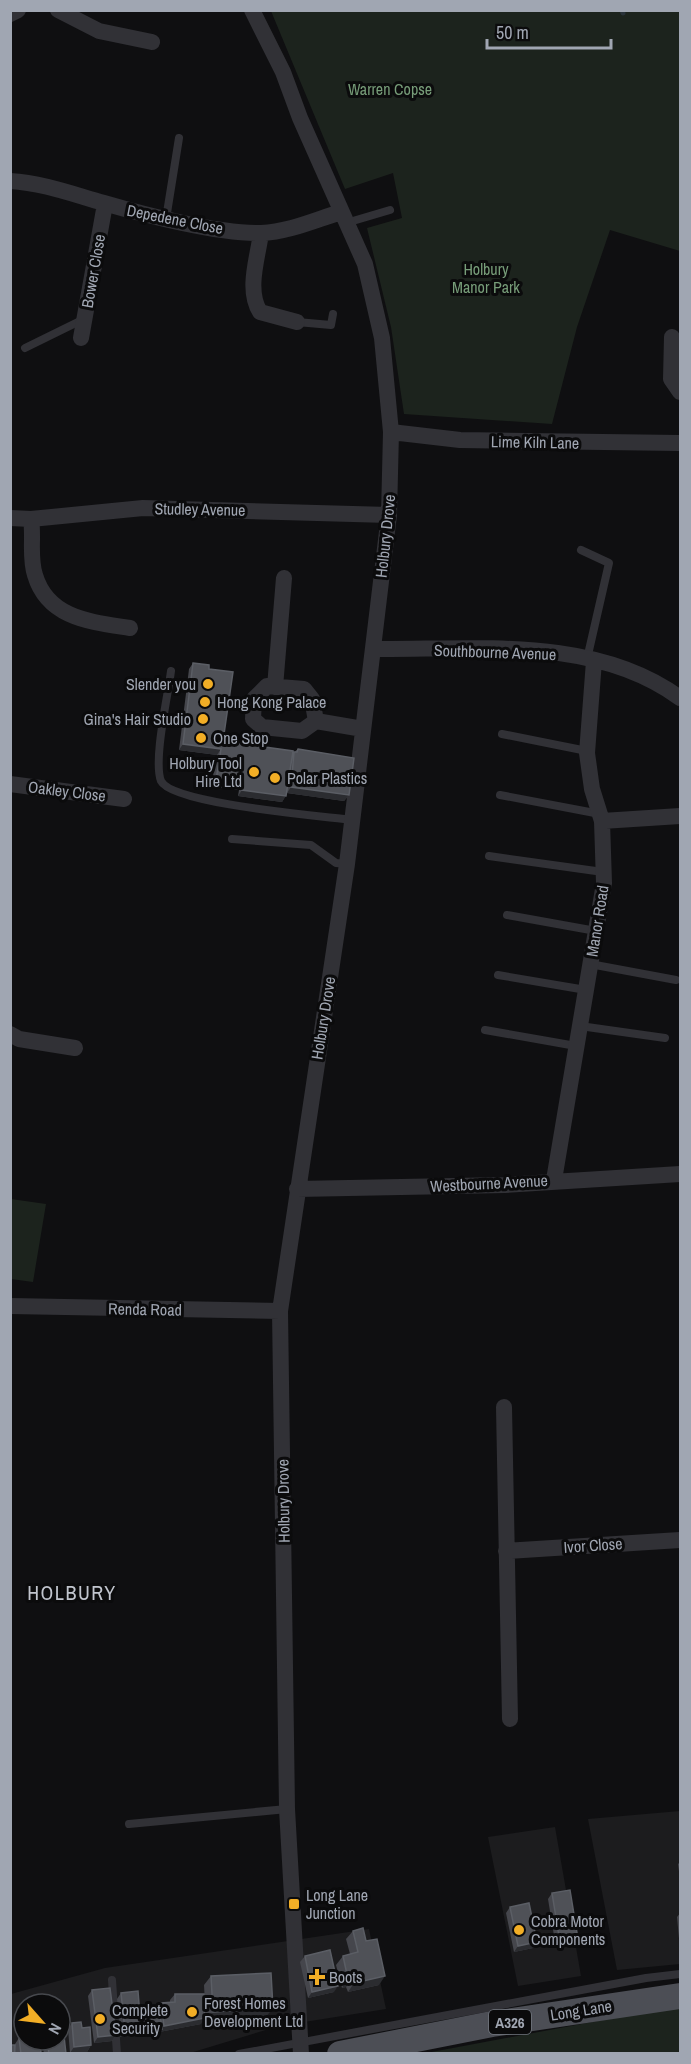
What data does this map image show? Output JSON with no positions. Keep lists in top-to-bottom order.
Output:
{
  "streets": {
    "main road": ["Long Lane", "A326"],
    "street": [
      "Depedene Close",
      "Bower Close",
      "Lime Kiln Lane",
      "Studley Avenue",
      "Holbury Drove",
      "Southbourne Avenue",
      "Oakley Close",
      "Manor Road",
      "Westbourne Avenue",
      "Renda Road",
      "Ivor Close"
    ]
  },
  "crossings": [
    ["Depedene Close", "Bower Close"],
    ["Depedene Close", "Holbury Drove"],
    ["Lime Kiln Lane", "Holbury Drove"],
    ["Studley Avenue", "Holbury Drove"],
    ["Holbury Drove", "Southbourne Avenue"],
    ["Holbury Drove", "Westbourne Avenue"],
    ["Holbury Drove", "Renda Road"],
    ["Southbourne Avenue", "Manor Road"],
    ["Manor Road", "Westbourne Avenue"]
  ],
  "districts": ["HOLBURY"],
  "parks": ["Warren Copse", "Holbury Manor Park"],
  "places": {
    "other": [
      "Slender you",
      "Hong Kong Palace",
      "Gina's Hair Studio",
      "One Stop",
      "Holbury Tool Hire Ltd",
      "Polar Plastics",
      "Cobra Motor Components",
      "Forest Homes Development Ltd",
      "Complete Security"
    ],
    "transit": ["Long Lane Junction"],
    "health": ["Boots"]
  },
  "scale_bar": "50 m",
  "north": "bottom right"
}
